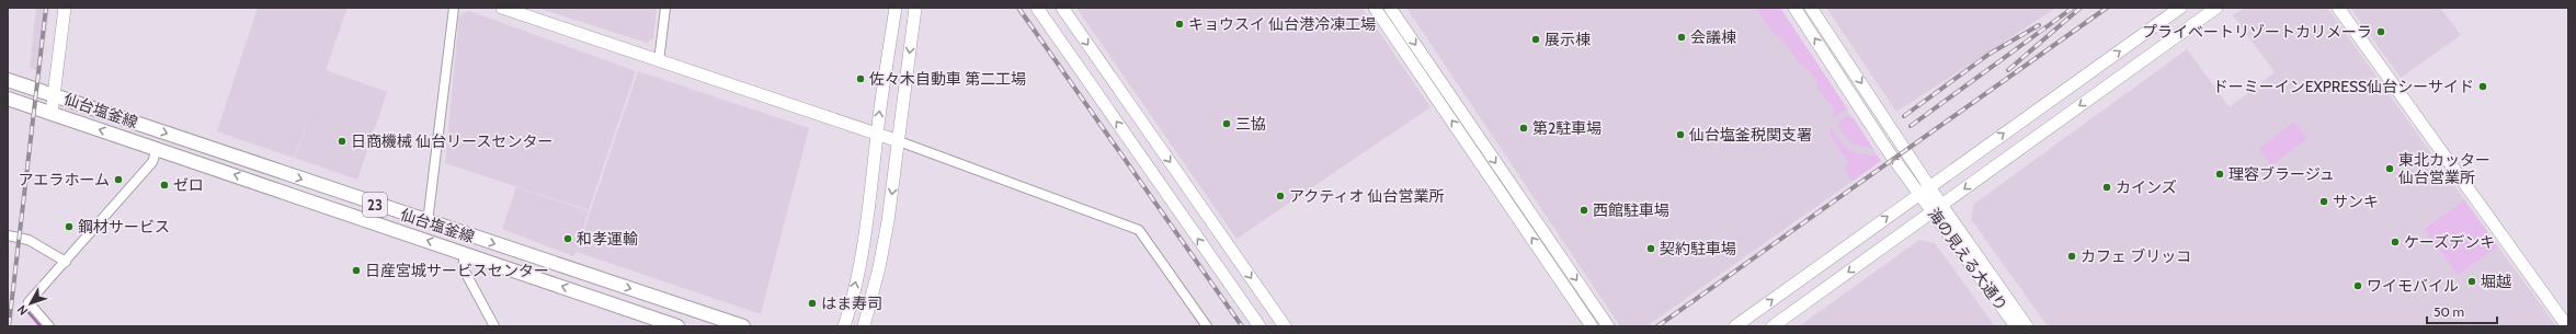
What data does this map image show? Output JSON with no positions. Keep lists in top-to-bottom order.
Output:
{
  "streets": {
    "main road": ["仙台塩釜線", "23"],
    "street": ["海の見える大通り"]
  },
  "places": [
    "キョウスイ 仙台港冷凍工場",
    "プライベートリゾートカリメーラ",
    "会議棟",
    "展示棟",
    "佐々木自動車 第二工場",
    "ドーミーインEXPRESS仙台シーサイド",
    "三協",
    "第2駐車場",
    "仙台塩釜税関支署",
    "日商機械 仙台リースセンター",
    "東北カッター 仙台営業所",
    "理容ブラージュ",
    "アエラホーム",
    "ゼロ",
    "カインズ",
    "アクティオ 仙台営業所",
    "サンキ",
    "西館駐車場",
    "鋼材サービス",
    "和孝運輸",
    "ケーズデンキ",
    "契約駐車場",
    "カフェ ブリッコ",
    "日産宮城サービスセンター",
    "堀越",
    "ワイモバイル",
    "はま寿司"
  ],
  "scale_bar": "50 m",
  "north": "bottom left"
}
